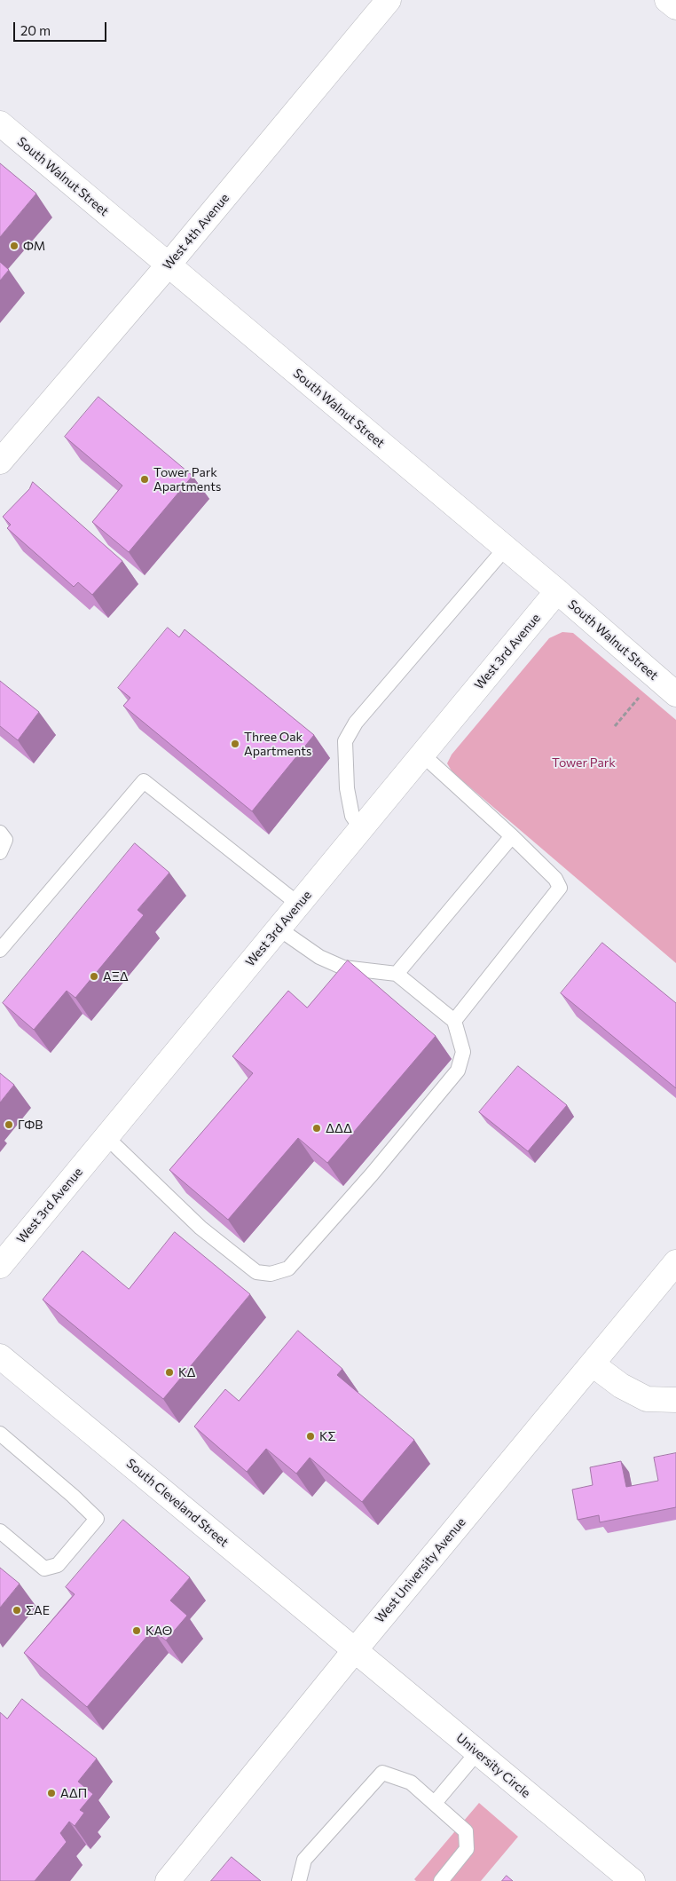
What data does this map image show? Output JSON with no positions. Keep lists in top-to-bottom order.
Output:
{
  "streets": {
    "street": [
      "South Walnut Street",
      "West 4th Avenue",
      "West 3rd Avenue",
      "South Cleveland Street",
      "West University Avenue",
      "University Circle"
    ]
  },
  "crossings": [
    ["South Walnut Street", "West 4th Avenue"],
    ["South Walnut Street", "West 3rd Avenue"],
    ["South Cleveland Street", "West University Avenue"],
    ["South Cleveland Street", "University Circle"],
    ["West University Avenue", "University Circle"]
  ],
  "parks": ["Tower Park"],
  "places": [
    "ΦΜ",
    "Tower Park Apartments",
    "Three Oak Apartments",
    "ΑΞΔ",
    "ΓΦΒ",
    "ΔΔΔ",
    "ΚΔ",
    "KΣ",
    "ΣAE",
    "ΚΑΘ",
    "ΑΔΠ"
  ],
  "scale_bar": "20 m"
}
